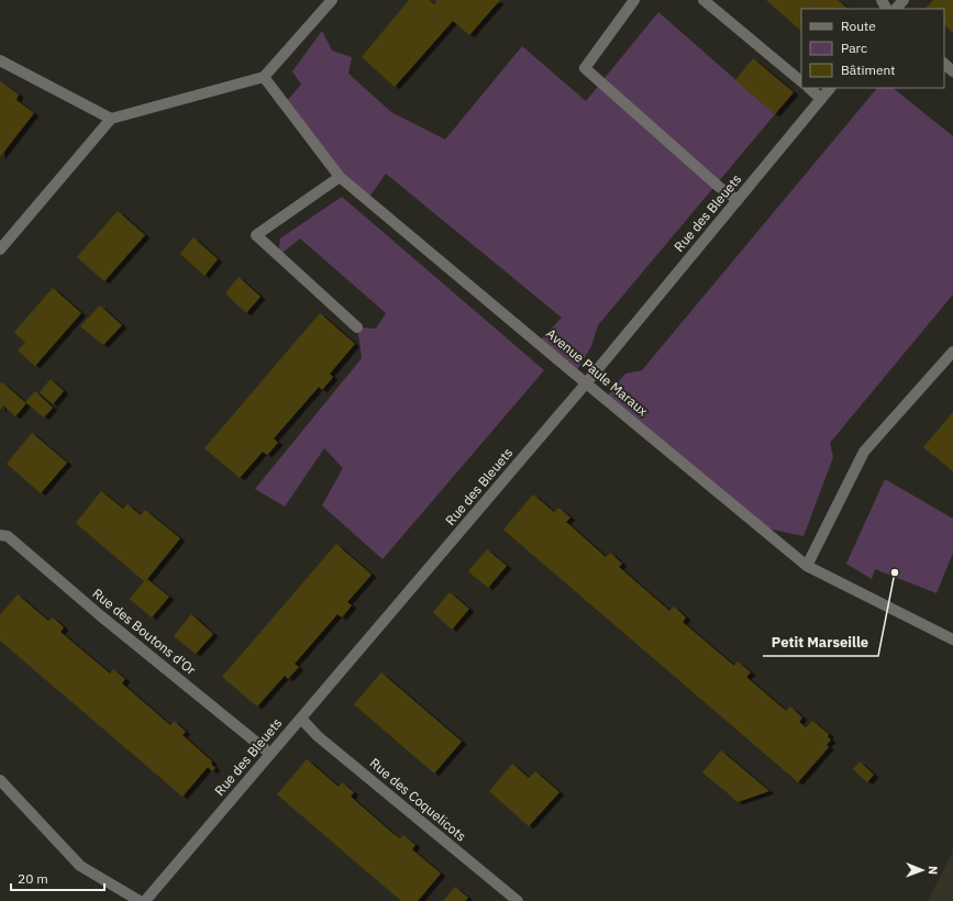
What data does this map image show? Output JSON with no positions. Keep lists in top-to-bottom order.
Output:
{
  "streets": {
    "street": [
      "Rue des Bleuets",
      "Avenue Paule Maraux",
      "Rue des Boutons d'Or",
      "Rue des Coquelicots"
    ]
  },
  "crossings": [
    ["Rue des Bleuets", "Avenue Paule Maraux"],
    ["Rue des Bleuets", "Rue des Boutons d'Or"],
    ["Rue des Bleuets", "Rue des Coquelicots"]
  ],
  "places": ["Petit Marseille"],
  "legend": ["Route", "Parc", "Bâtiment"],
  "scale_bar": "20 m",
  "north": "right"
}
